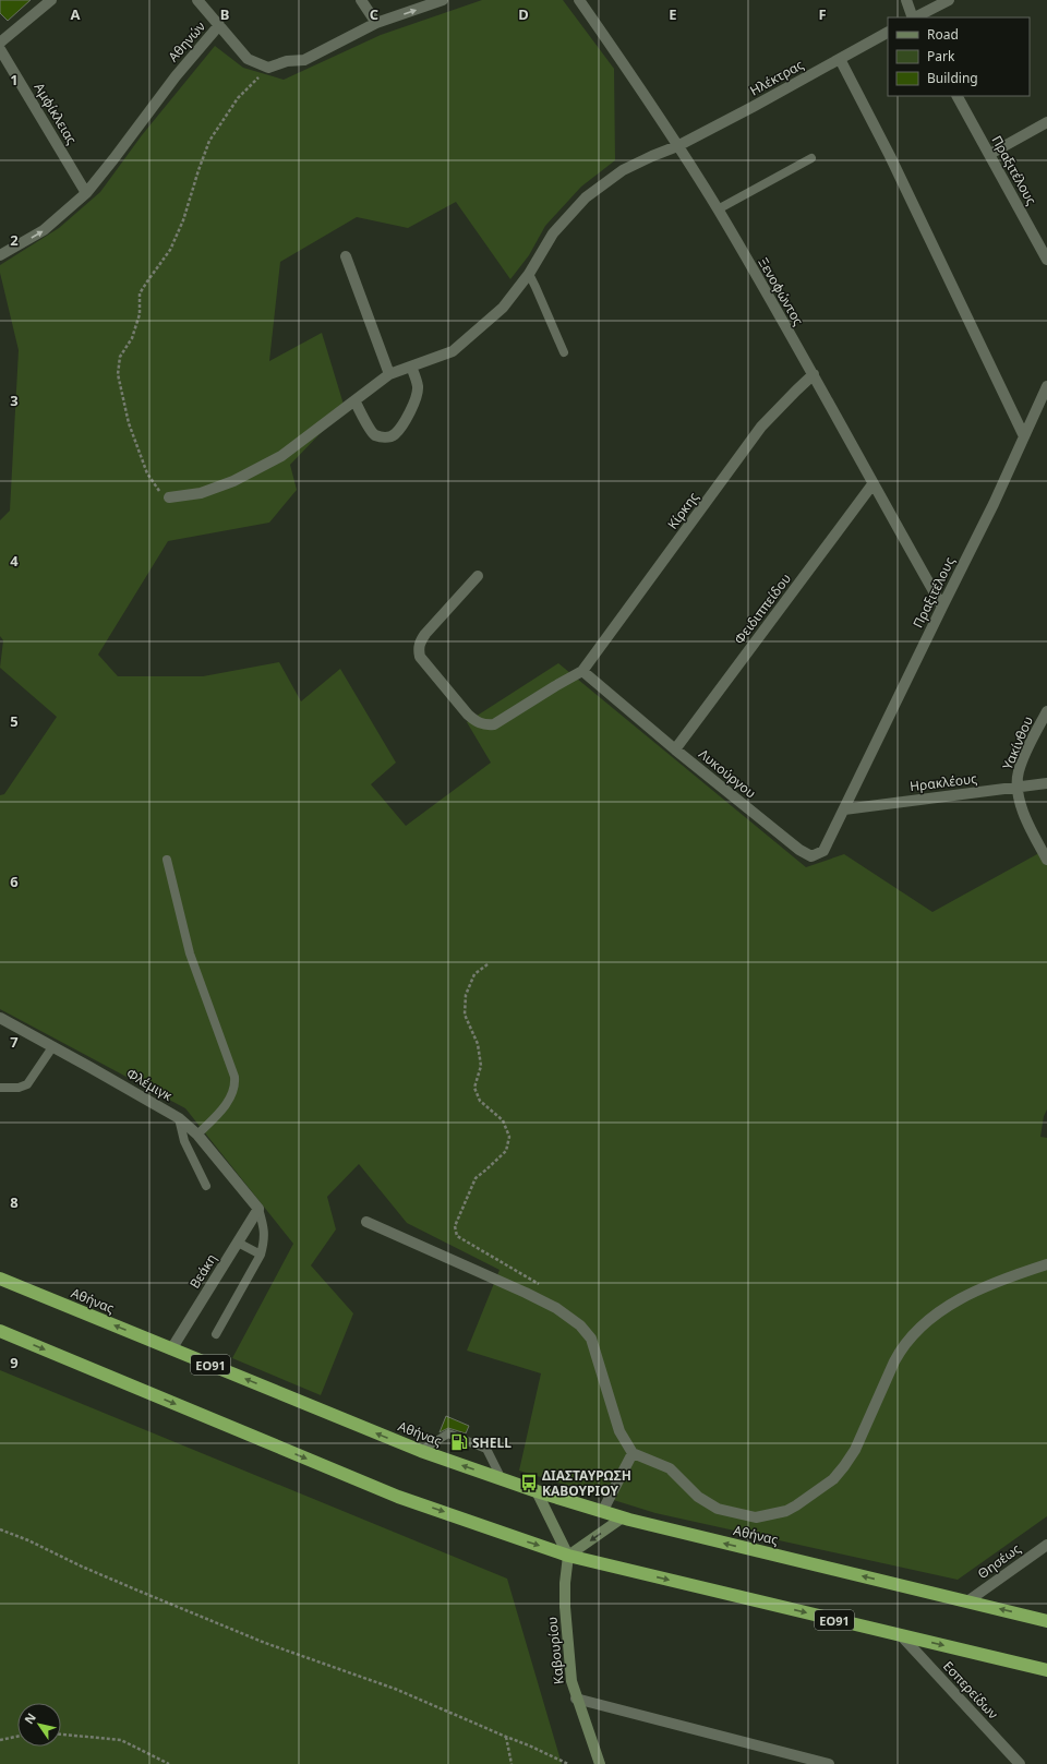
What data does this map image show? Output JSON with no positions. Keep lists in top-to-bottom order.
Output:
{
  "streets": {
    "highway": ["Αθήνας", "ΕΟ91"],
    "street": [
      "Αθηνών",
      "Ηλέκτρας",
      "Αμφίκλειας",
      "Πραξιτέλους",
      "Ξενοφώντος",
      "Κίρκης",
      "Φειδιππείδου",
      "Υακίνθου",
      "Λυκούργου",
      "Ηρακλέους",
      "Φλέμιγκ",
      "Βεάκη",
      "Θησέως",
      "Καβουρίου",
      "Εσπερείδων"
    ]
  },
  "crossings": [
    ["Αθηνών", "Αμφίκλειας"],
    ["Ηλέκτρας", "Ξενοφώντος"],
    ["Πραξιτέλους", "Ξενοφώντος"],
    ["Πραξιτέλους", "Λυκούργου"],
    ["Πραξιτέλους", "Ηρακλέους"],
    ["Ξενοφώντος", "Κίρκης"],
    ["Ξενοφώντος", "Φειδιππείδου"],
    ["Κίρκης", "Λυκούργου"],
    ["Φειδιππείδου", "Λυκούργου"],
    ["Υακίνθου", "Ηρακλέους"],
    ["Λυκούργου", "Ηρακλέους"],
    ["Φλέμιγκ", "Βεάκη"],
    ["Βεάκη", "Αθήνας"],
    ["Αθήνας", "Θησέως"],
    ["ΕΟ91", "Καβουρίου"],
    ["ΕΟ91", "Εσπερείδων"]
  ],
  "places": {
    "fuel station": ["SHELL"],
    "bus stop": ["ΔΙΑΣΤΑΥΡΩΣΗ ΚΑΒΟΥΡΙΟΥ"]
  },
  "legend": ["Road", "Park", "Building"],
  "north": "top left",
  "grid": {
    "columns": [
      "A",
      "B",
      "C",
      "D",
      "E",
      "F"
    ],
    "rows": [
      "1",
      "2",
      "3",
      "4",
      "5",
      "6",
      "7",
      "8",
      "9"
    ]
  }
}
